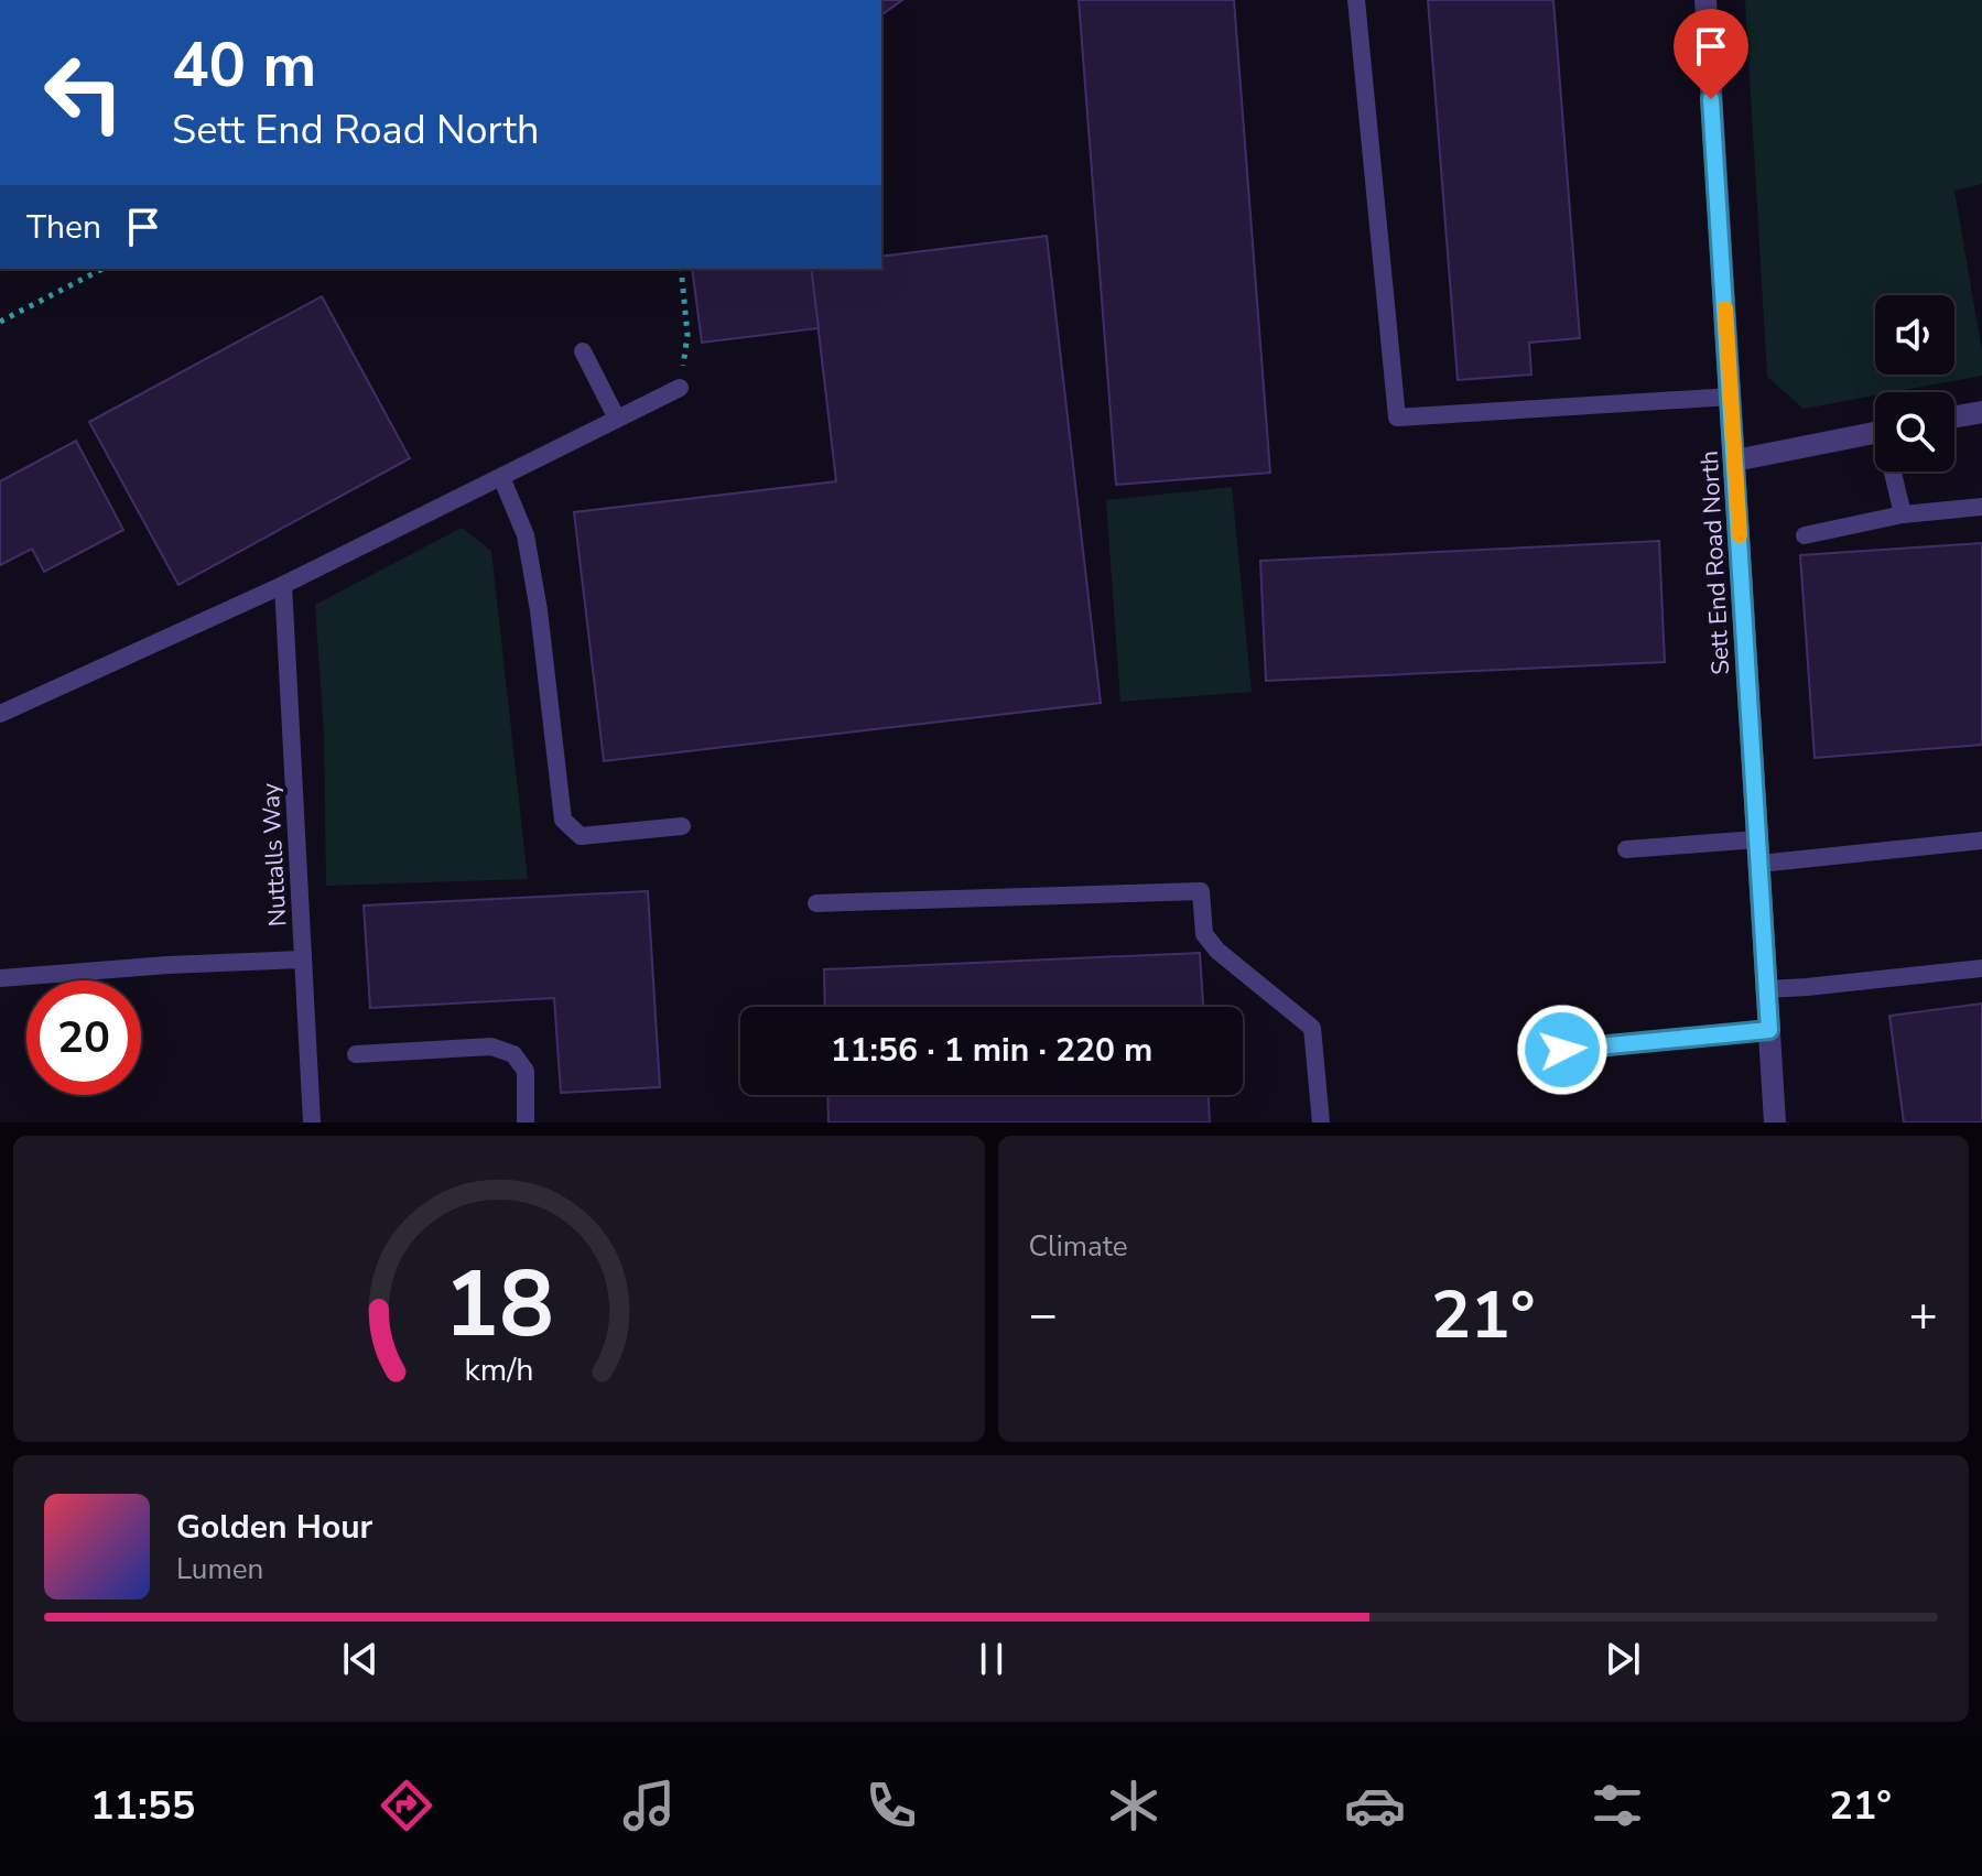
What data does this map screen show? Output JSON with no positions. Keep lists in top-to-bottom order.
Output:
{
  "streets": {
    "street": ["Sett End Road North"],
    "lane": ["Nuttalls Way"]
  },
  "page": {
    "turn": ["40 m", "Sett End Road North"],
    "then": "Then",
    "limit": "20",
    "trip": "11:56 · 1 min · 220 m",
    "tile": "Climate",
    "heat": ["−", "21°", "+"],
    "song": ["Golden Hour", "Lumen"],
    "tabs": ["11:55", "21°"],
    "gauge": ["18", "km/h"]
  }
}
